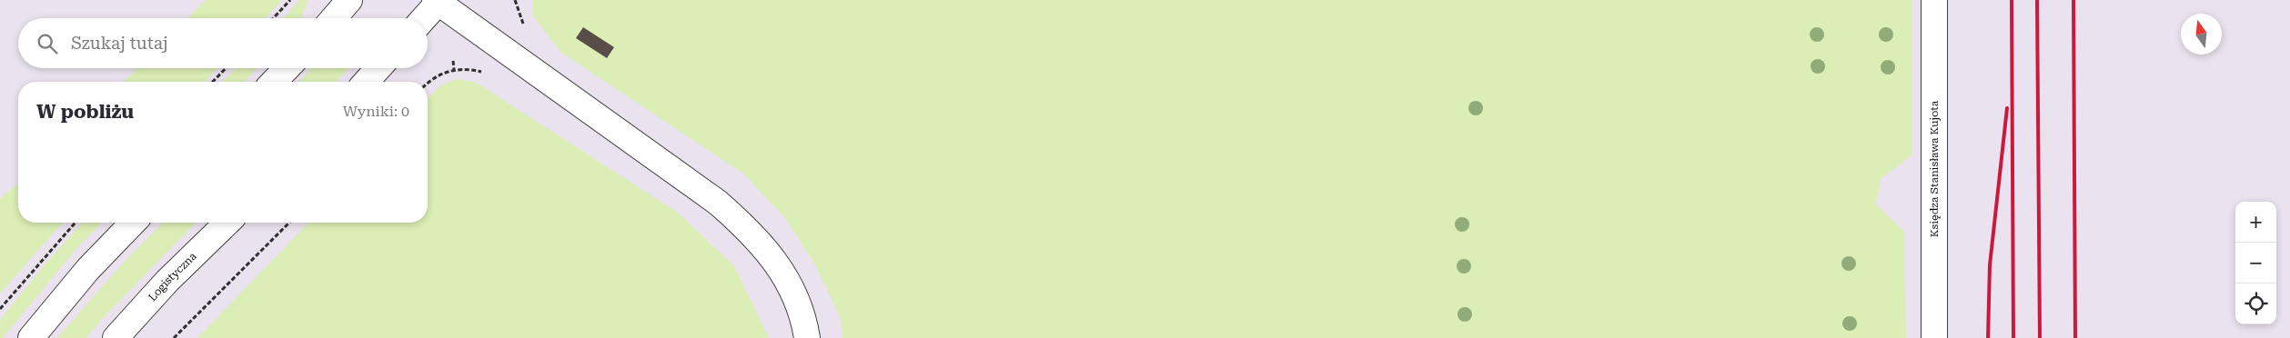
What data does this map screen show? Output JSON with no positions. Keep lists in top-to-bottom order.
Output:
{
  "streets": {
    "street": ["Księdza Stanisława Kujota", "Logistyczna"]
  },
  "north": "top",
  "page": {
    "search": "Szukaj tutaj",
    "heading": ["W pobliżu", "Wyniki: 0"],
    "map_buttons": ["+", "−"]
  }
}
